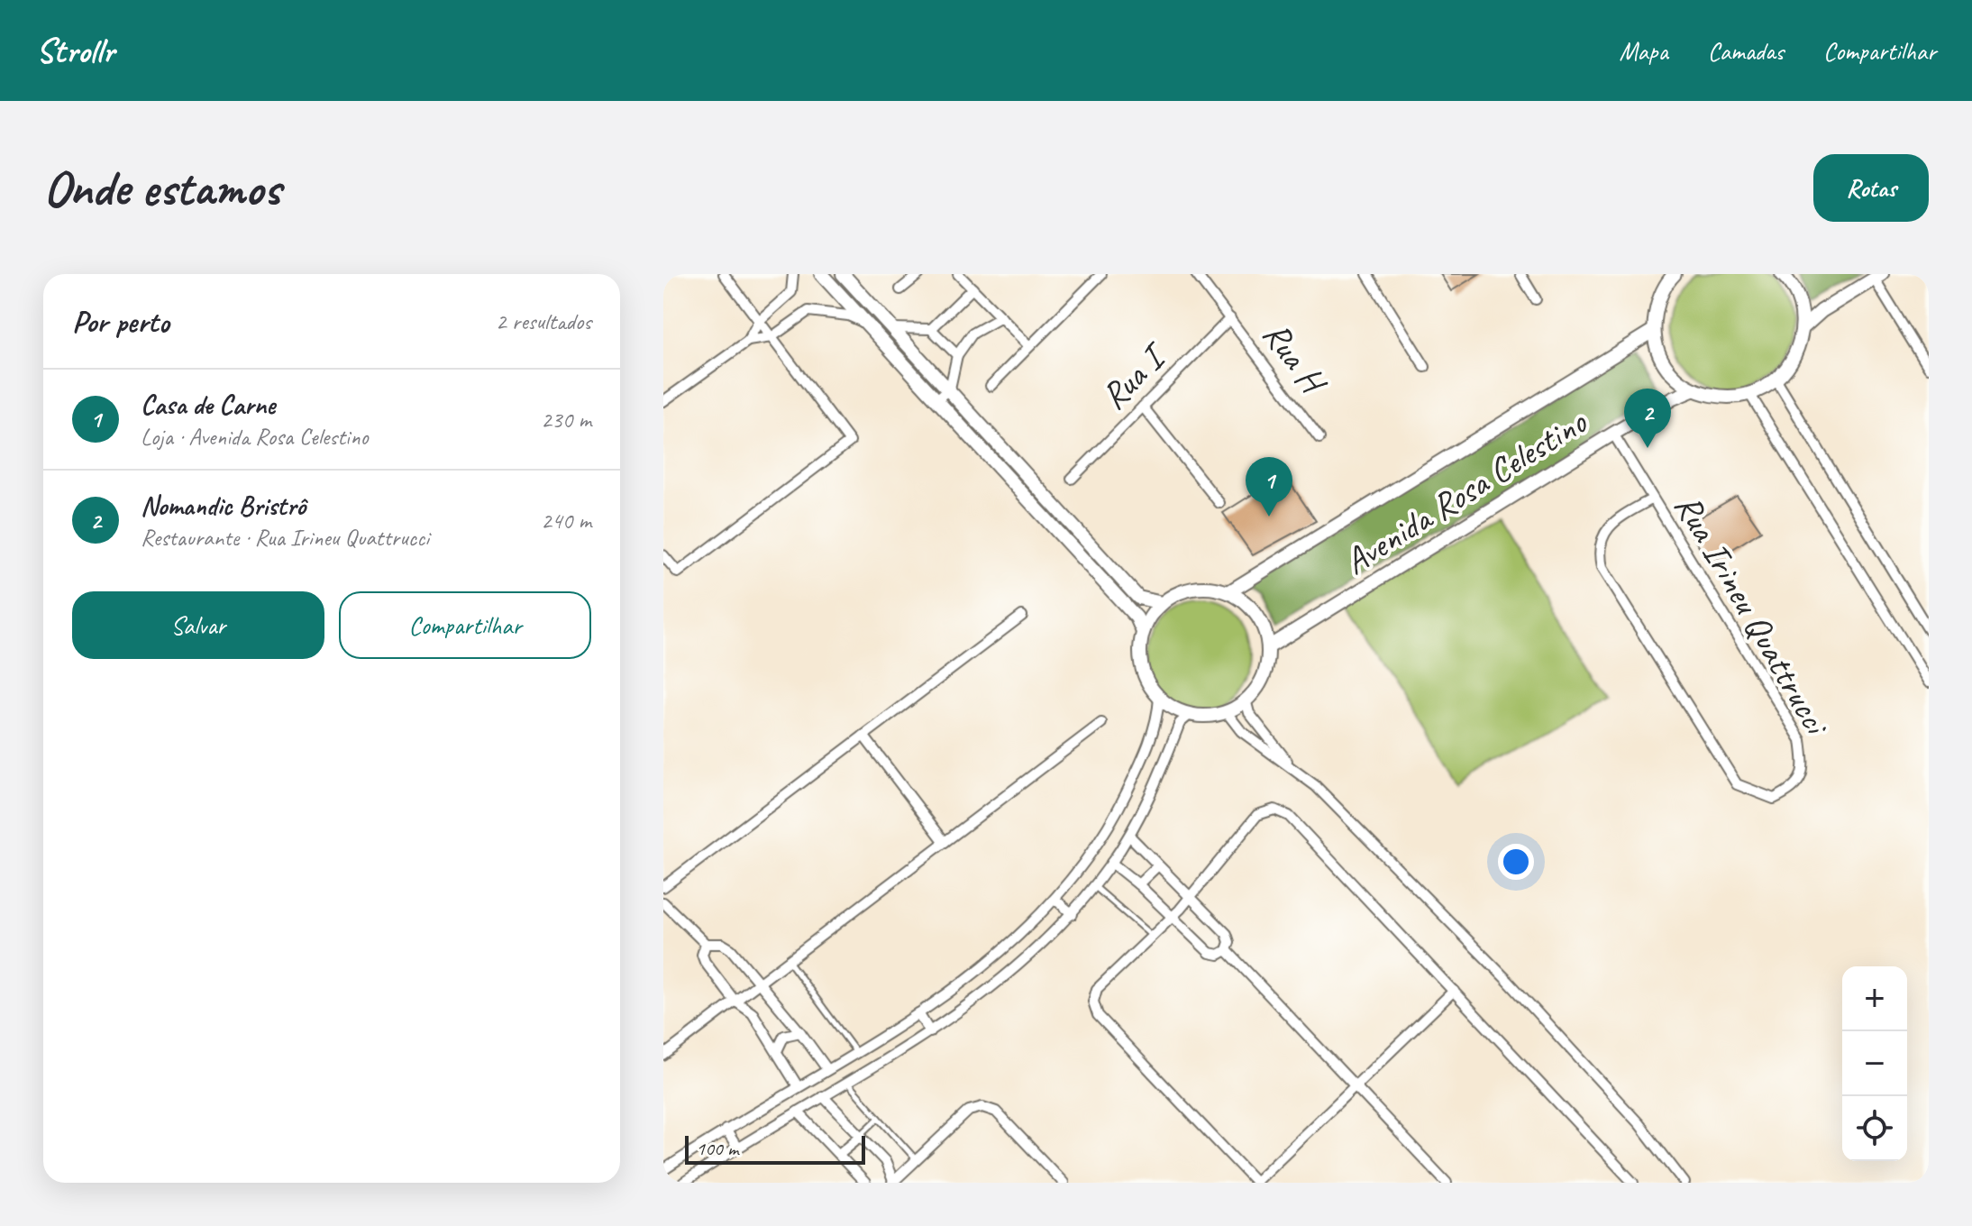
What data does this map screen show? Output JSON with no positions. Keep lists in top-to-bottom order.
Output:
{
  "streets": {
    "street": [
      "Rua H",
      "Rua I",
      "Avenida Rosa Celestino",
      "Rua Irineu Quattrucci"
    ]
  },
  "crossings": [
    ["Rua H", "Rua I"],
    ["Avenida Rosa Celestino", "Rua Irineu Quattrucci"]
  ],
  "scale_bar": "100 m",
  "page": {
    "header": "Strollr",
    "nav": ["Mapa", "Camadas", "Compartilhar"],
    "buttons": [
      "Rotas",
      ["Salvar", "Compartilhar"]
    ],
    "title": "Onde estamos",
    "heading": ["Por perto", "2 resultados"],
    "list": [
      {
        "mark": "1",
        "name": "Casa de Carne",
        "note": "Loja · Avenida Rosa Celestino",
        "value": "230 m"
      },
      {
        "mark": "2",
        "name": "Nomandic Bristrô",
        "note": "Restaurante · Rua Irineu Quattrucci",
        "value": "240 m"
      }
    ],
    "pins": ["2", "1"],
    "map_buttons": ["+", "−"],
    "scale": "100 m"
  }
}
